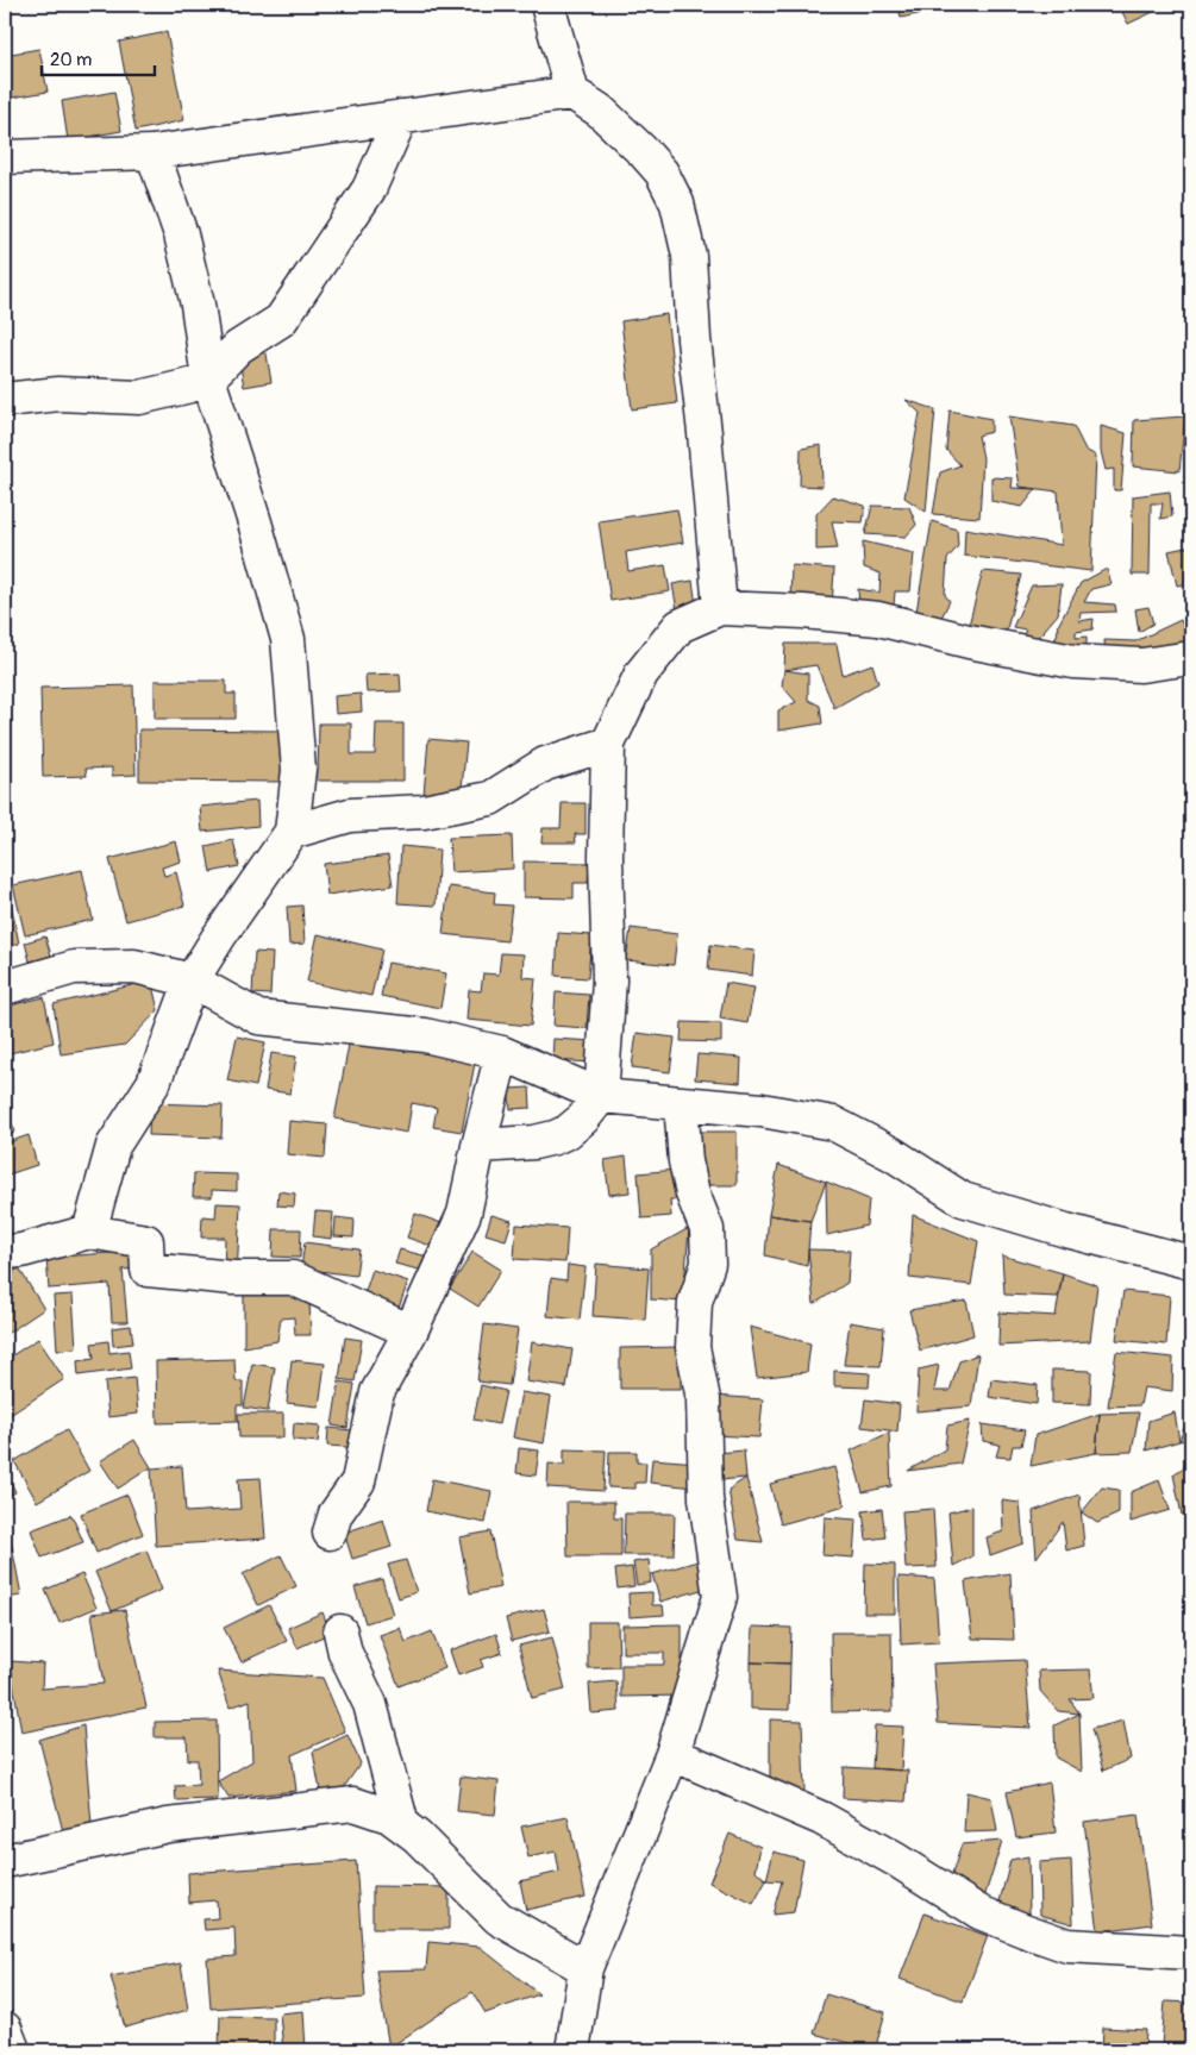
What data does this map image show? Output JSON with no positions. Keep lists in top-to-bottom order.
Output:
{
  "scale_bar": "20 m"
}
